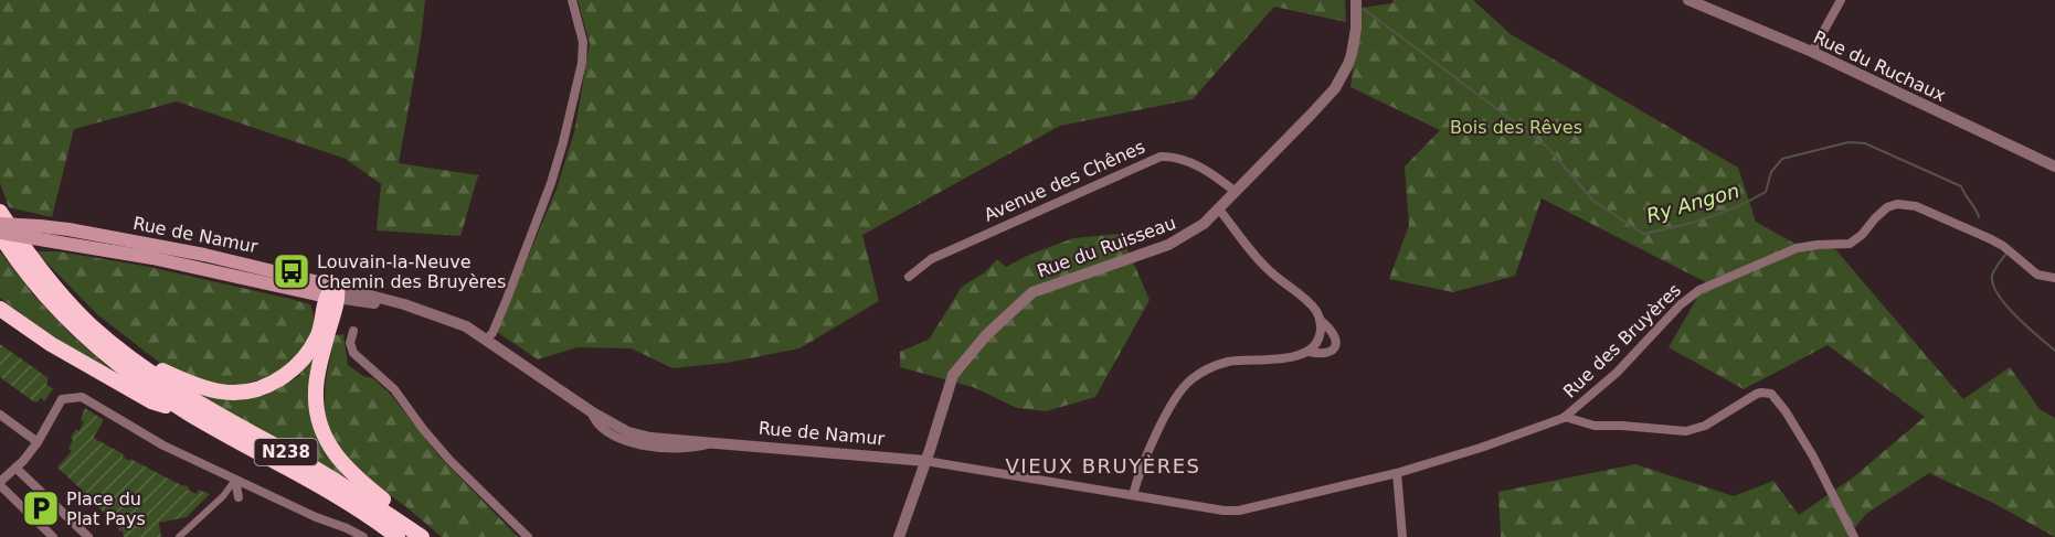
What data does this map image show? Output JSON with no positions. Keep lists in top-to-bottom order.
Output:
{
  "streets": {
    "highway": ["N238"],
    "main road": ["Rue de Namur"],
    "street": [
      "Rue du Ruchaux",
      "Avenue des Chênes",
      "Rue du Ruisseau",
      "Rue des Bruyères"
    ]
  },
  "crossings": [
    ["Avenue des Chênes", "Rue du Ruisseau"],
    ["Rue de Namur", "Rue du Ruisseau"],
    ["Rue de Namur", "N238"]
  ],
  "districts": ["VIEUX BRUYÈRES"],
  "water": ["Ry Angon"],
  "parks": ["Bois des Rêves"],
  "places": {
    "bus stop": ["Louvain-la-Neuve Chemin des Bruyères"],
    "parking": ["Place du Plat Pays"]
  }
}
